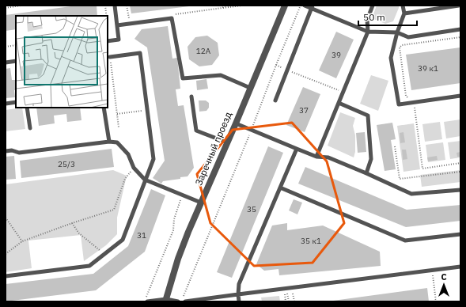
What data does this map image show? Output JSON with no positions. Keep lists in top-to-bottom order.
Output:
{
  "streets": {
    "street": ["Заречный проезд"]
  },
  "house_numbers": [
    "12А",
    "39",
    "39 к1",
    "37",
    "25/3",
    "35",
    "31",
    "35 к1"
  ],
  "scale_bar": "50 m",
  "north": "top"
}
